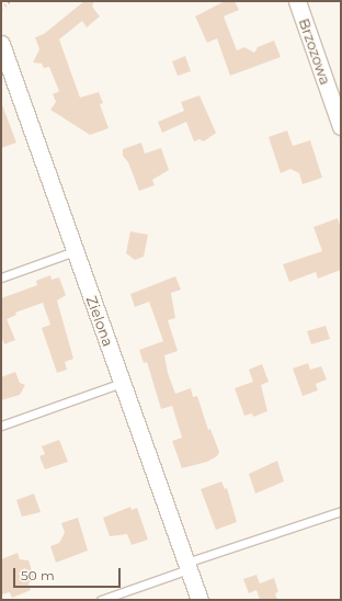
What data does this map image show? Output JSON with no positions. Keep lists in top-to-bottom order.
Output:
{
  "streets": {
    "street": ["Brzozowa", "Zielona"]
  },
  "scale_bar": "50 m"
}
